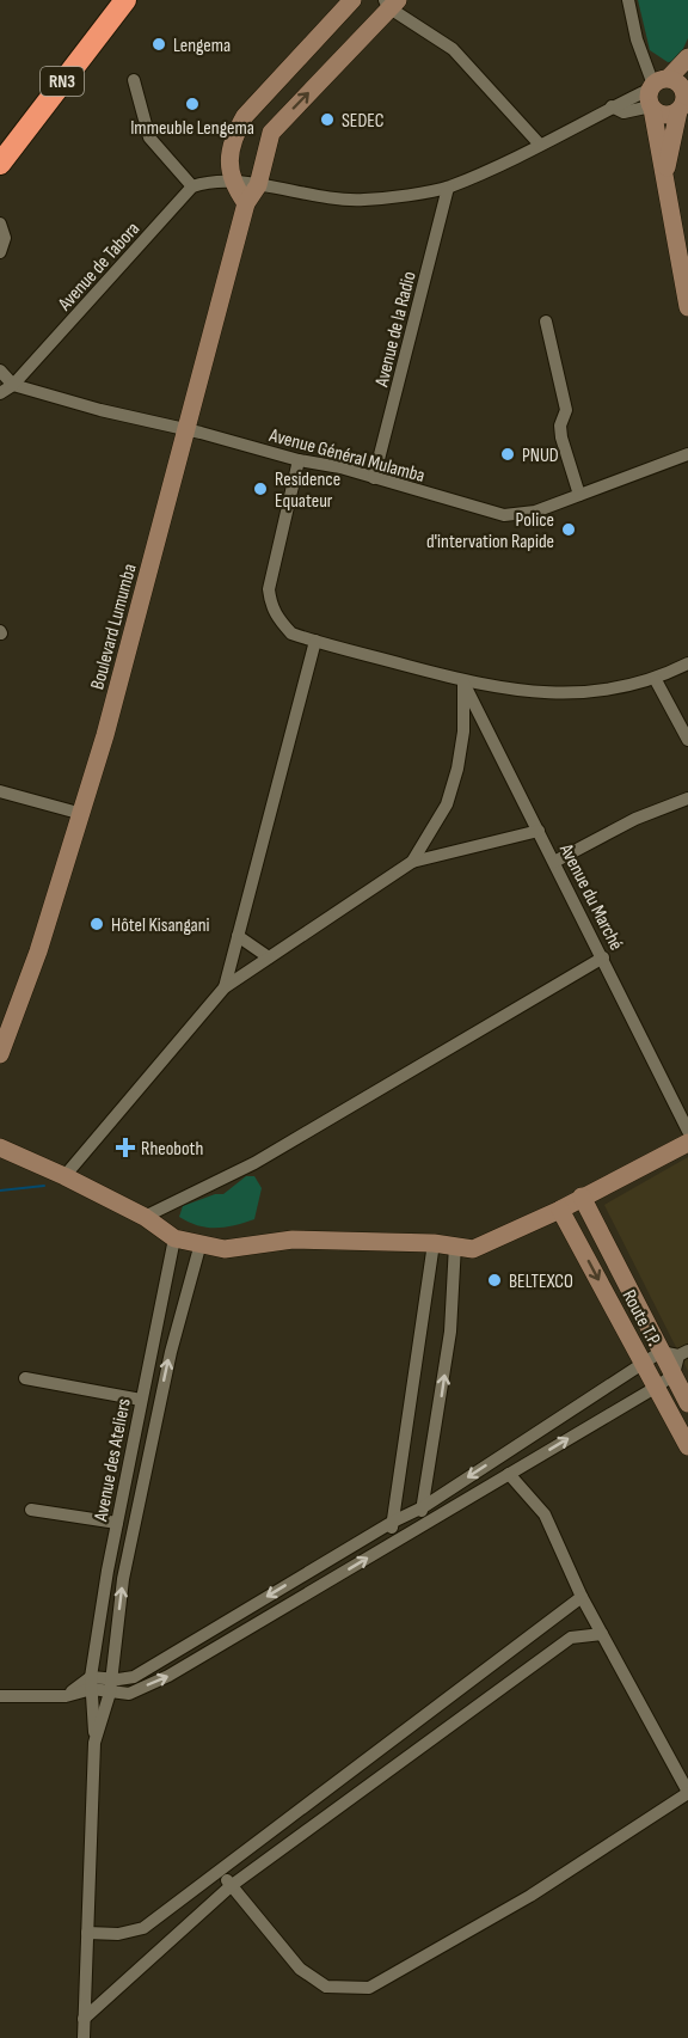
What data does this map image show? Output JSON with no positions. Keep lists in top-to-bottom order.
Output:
{
  "streets": {
    "highway": ["RN3"],
    "street": [
      "Avenue de Tabora",
      "Avenue de la Radio",
      "Avenue Général Mulamba",
      "Boulevard Lumumba",
      "Avenue du Marché",
      "Route T.P.",
      "Avenue des Ateliers"
    ]
  },
  "crossings": [
    ["Avenue de Tabora", "Avenue Général Mulamba"],
    ["Avenue de la Radio", "Avenue Général Mulamba"],
    ["Avenue Général Mulamba", "Boulevard Lumumba"]
  ],
  "places": {
    "other": [
      "Lengema",
      "Immeuble Lengema",
      "SEDEC",
      "PNUD",
      "Residence Equateur",
      "Police d'intervation Rapide",
      "Hôtel Kisangani",
      "BELTEXCO"
    ],
    "health": ["Rheoboth"]
  }
}
